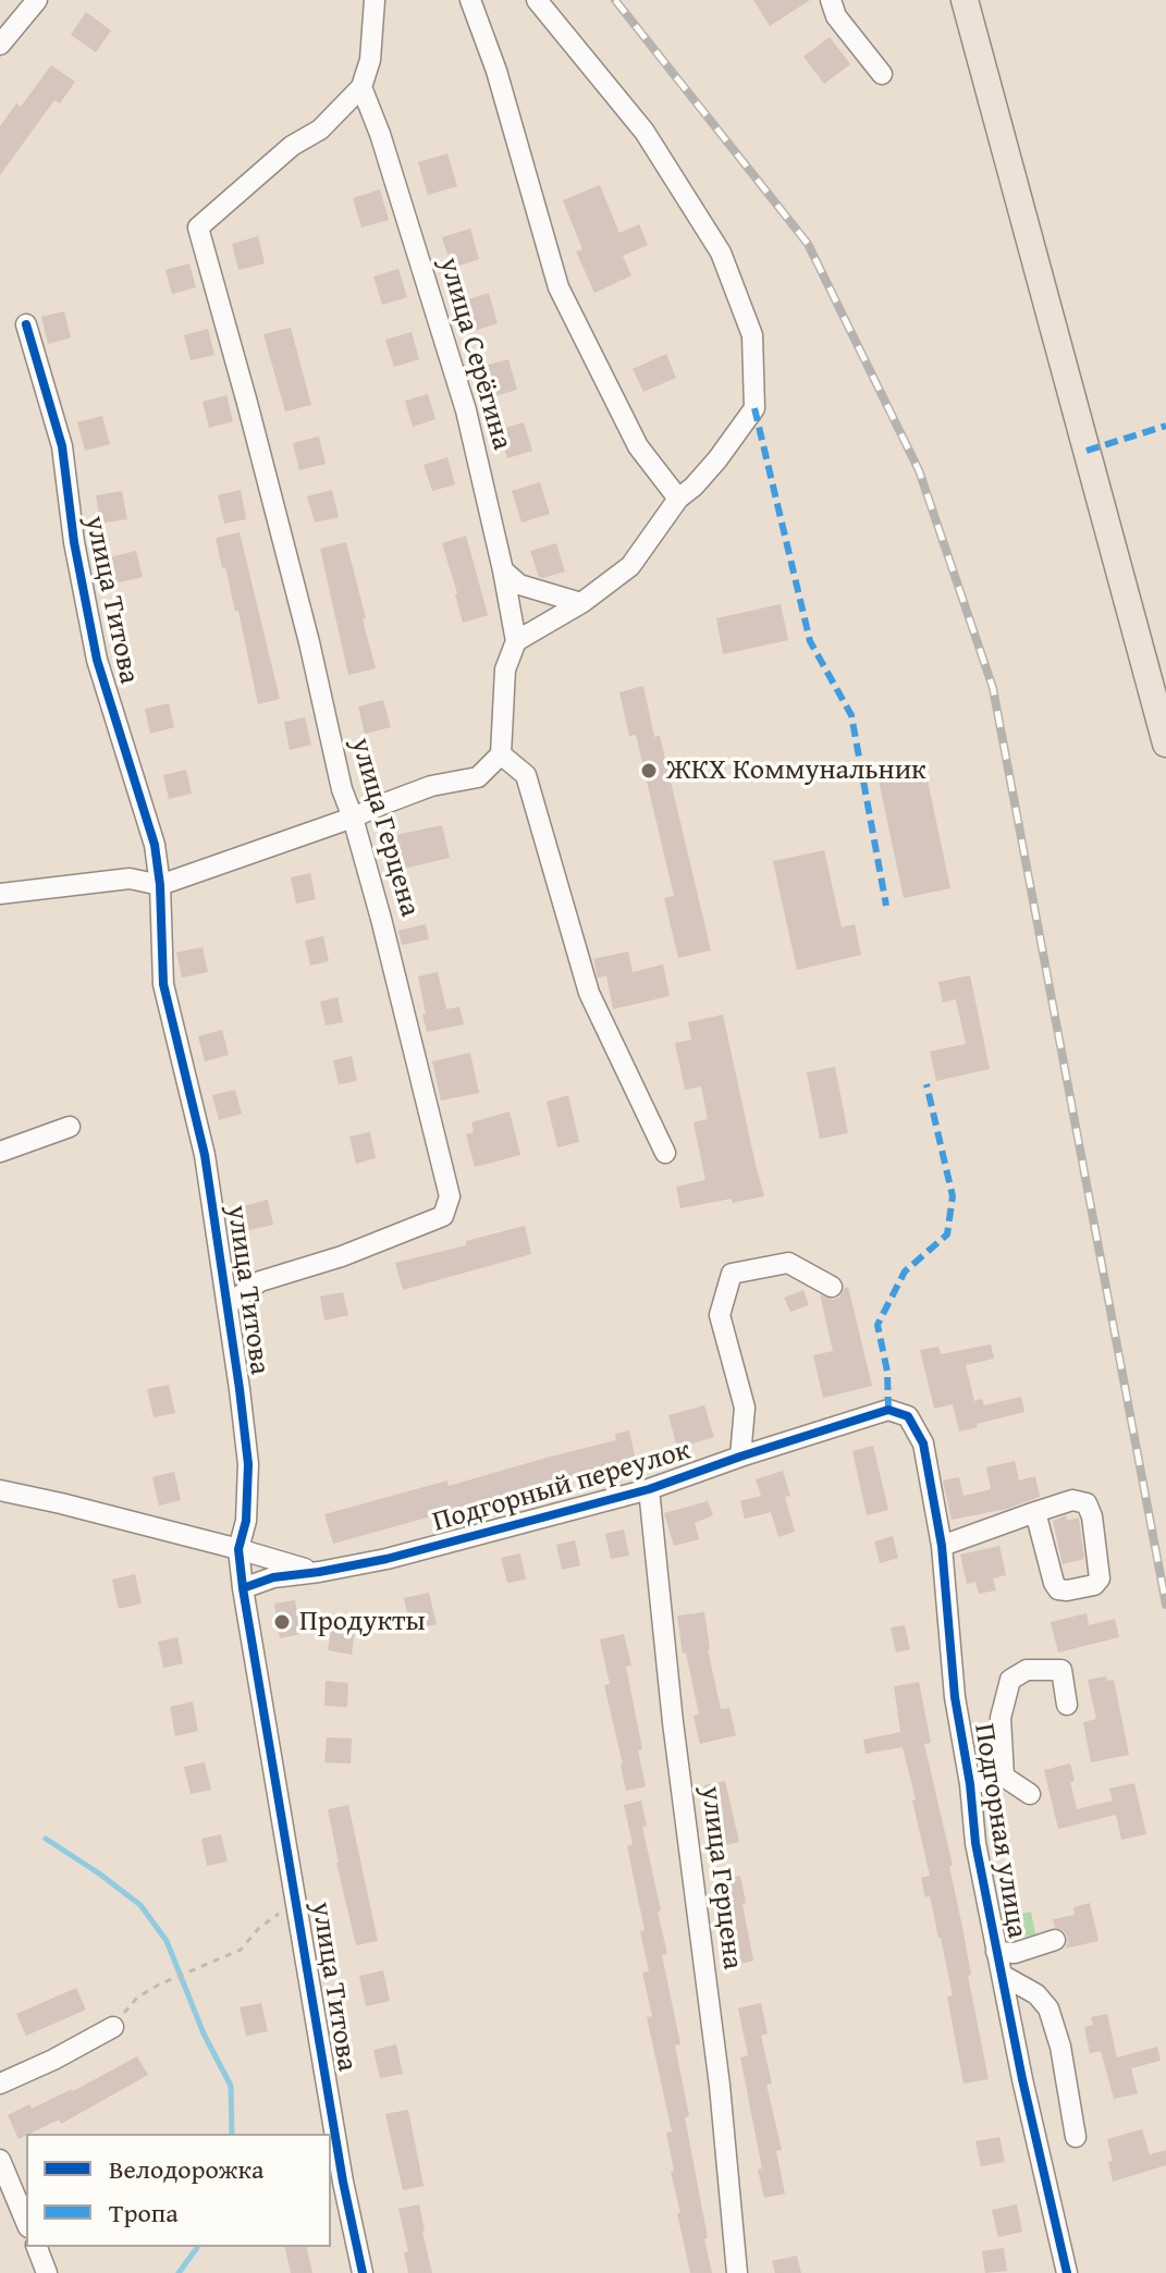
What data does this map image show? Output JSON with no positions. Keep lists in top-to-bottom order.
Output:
{
  "streets": {
    "street": [
      "улица Серёгина",
      "улица Титова",
      "улица Герцена",
      "Подгорный переулок",
      "Подгорная улица"
    ]
  },
  "crossings": [
    ["улица Серёгина", "улица Герцена"],
    ["улица Титова", "улица Герцена"],
    ["улица Титова", "Подгорный переулок"],
    ["улица Герцена", "Подгорный переулок"],
    ["Подгорный переулок", "Подгорная улица"]
  ],
  "places": ["ЖКХ Коммунальник", "Продукты"],
  "legend": ["Велодорожка", "Тропа"]
}
